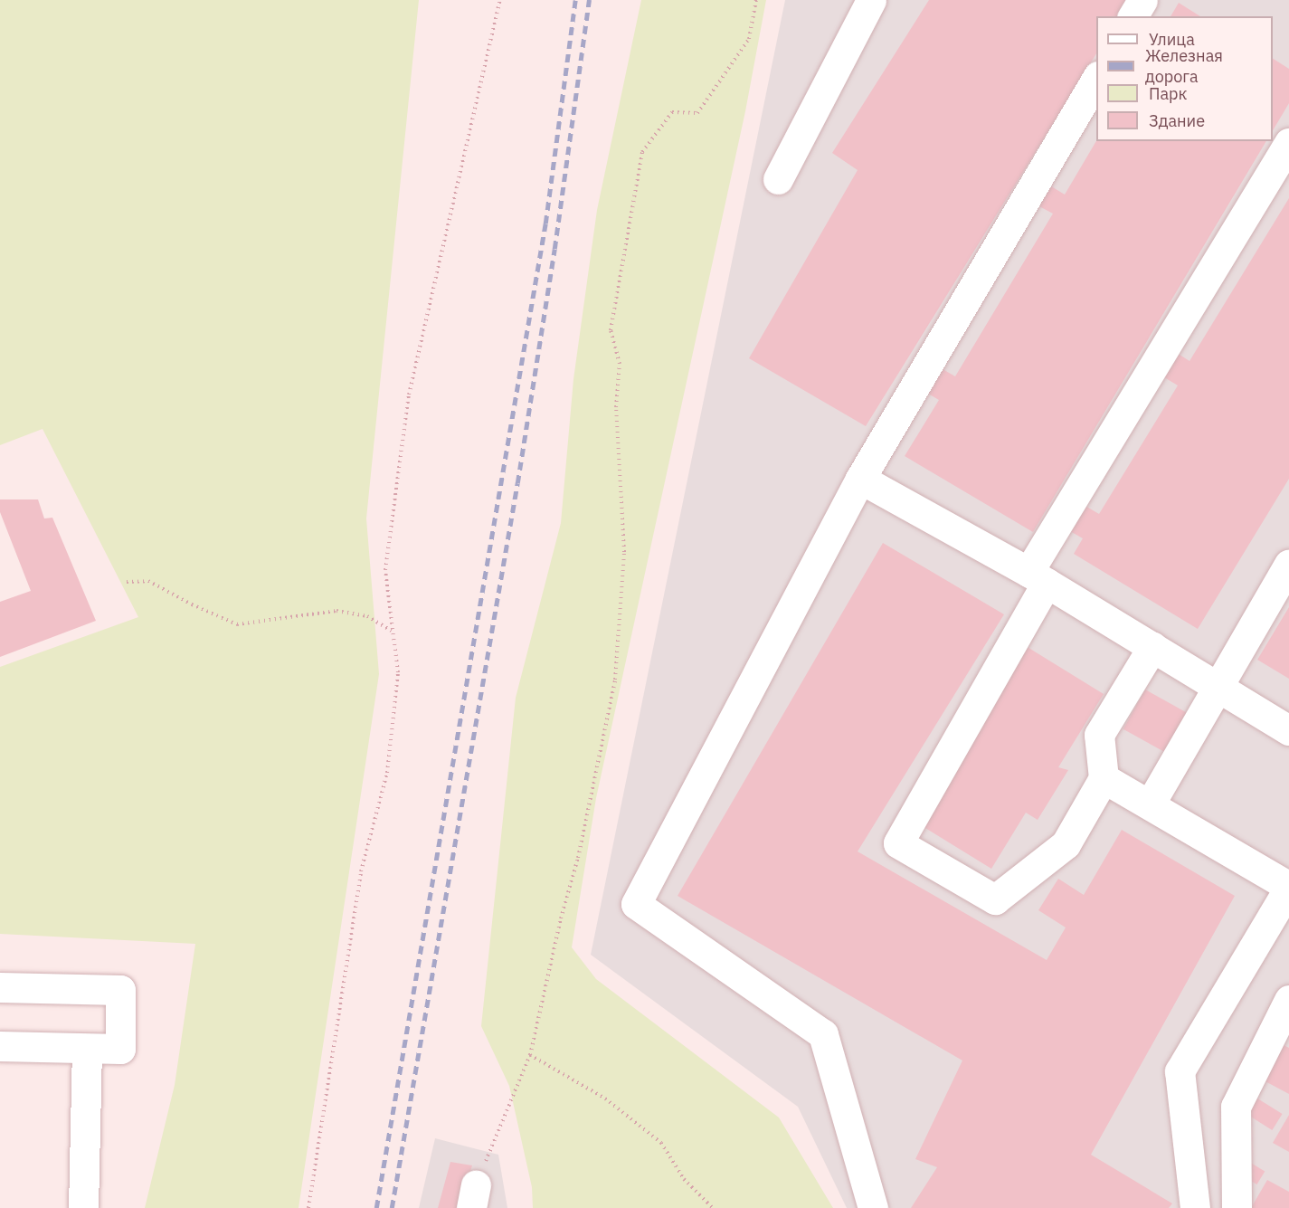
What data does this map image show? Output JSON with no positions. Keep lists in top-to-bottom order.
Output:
{
  "legend": [
    "Улица",
    "Железная дорога",
    "Парк",
    "Здание"
  ]
}
